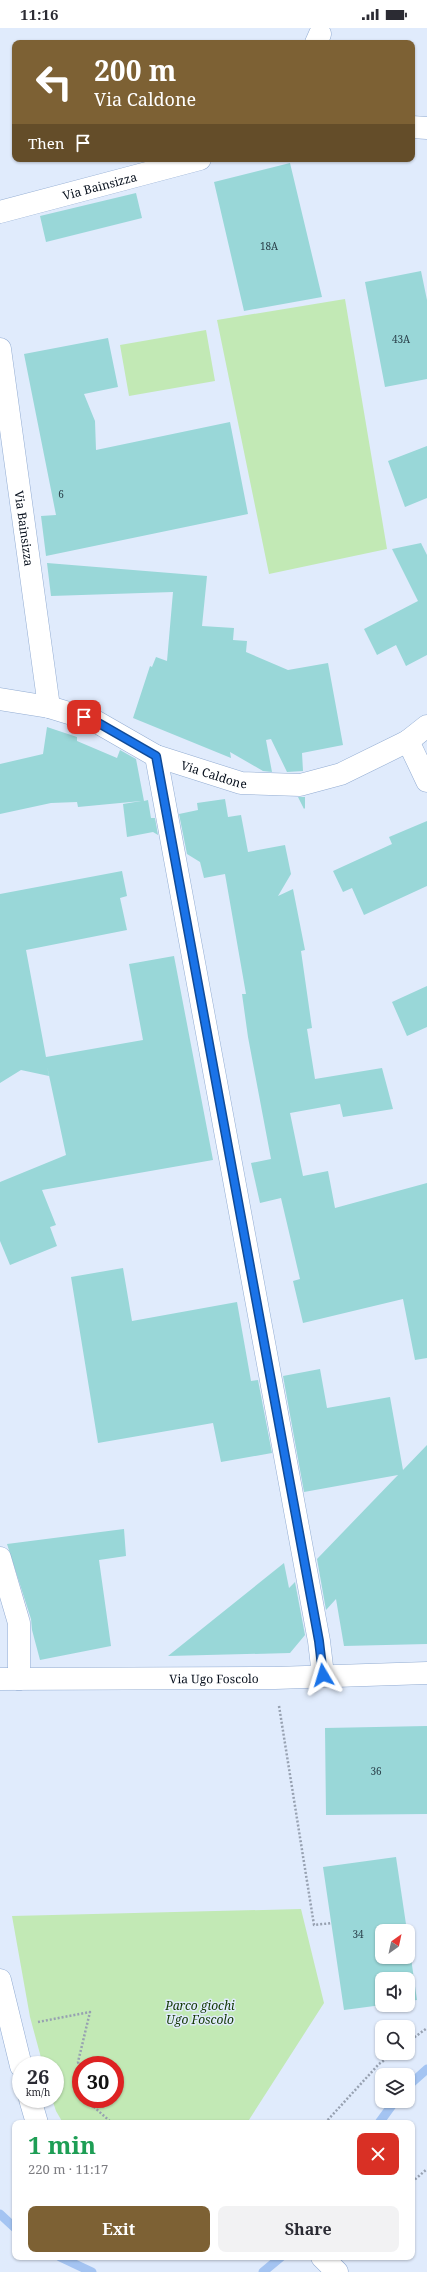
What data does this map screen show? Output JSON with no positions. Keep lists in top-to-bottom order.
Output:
{
  "streets": {
    "street": ["Via Bainsizza", "Via Caldone", "Via Ugo Foscolo"]
  },
  "crossings": [
    ["Via Bainsizza", "Via Caldone"]
  ],
  "parks": ["Parco giochi Ugo Foscolo"],
  "house_numbers": [
    "18A",
    "43A",
    "6",
    "36",
    "34"
  ],
  "north": "top right",
  "page": {
    "status": "11:16",
    "turn": ["200 m", "Via Caldone"],
    "then": "Then",
    "speed": "26 km/h",
    "limit": "30",
    "heading": ["1 min", "220 m · 11:17"],
    "buttons": ["Exit", "Share"]
  }
}
